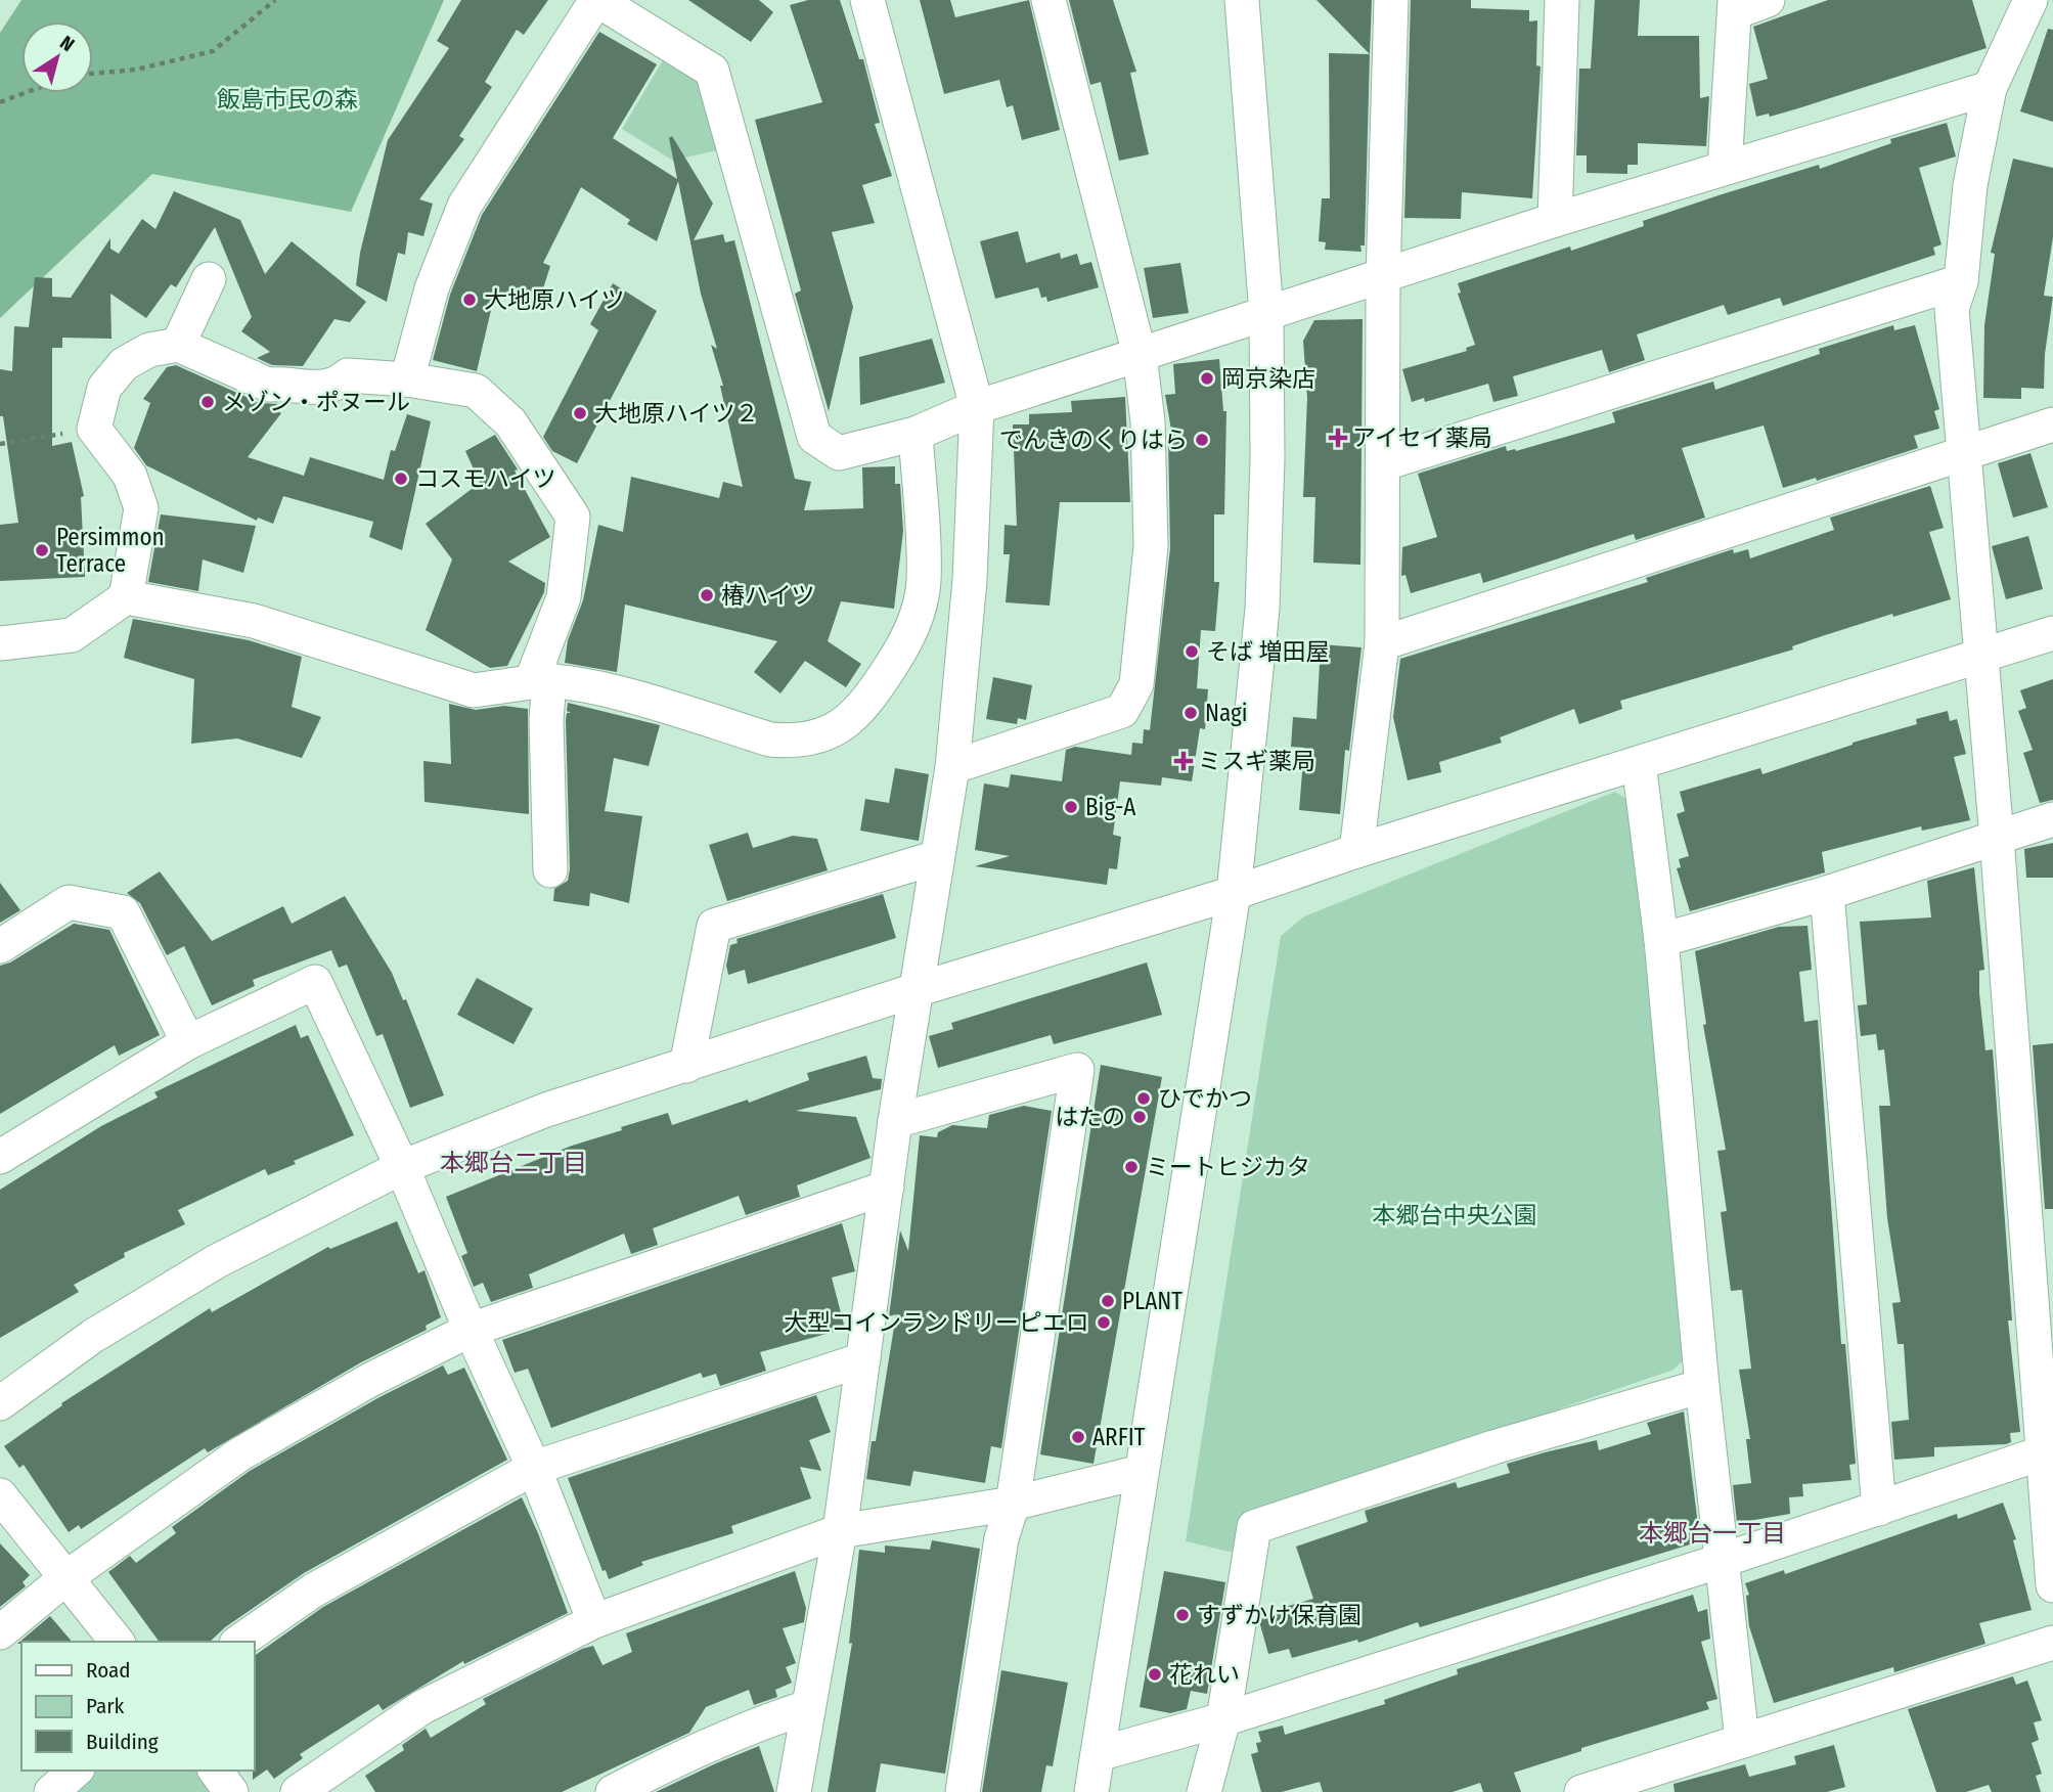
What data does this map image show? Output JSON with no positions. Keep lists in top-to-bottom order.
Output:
{
  "districts": ["本郷台二丁目", "本郷台一丁目"],
  "parks": ["飯島市民の森", "本郷台中央公園"],
  "places": {
    "other": [
      "大地原ハイツ",
      "岡京染店",
      "メゾン・ポヌール",
      "大地原ハイツ２",
      "でんきのくりはら",
      "コスモハイツ",
      "Persimmon Terrace",
      "椿ハイツ",
      "そば 増田屋",
      "Nagi",
      "Big-A",
      "ひでかつ",
      "はたの",
      "ミートヒジカタ",
      "PLANT",
      "大型コインランドリーピエロ",
      "ARFIT",
      "すずかけ保育園",
      "花れい"
    ],
    "health": ["アイセイ薬局", "ミスギ薬局"]
  },
  "legend": ["Road", "Park", "Building"],
  "north": "top right"
}
